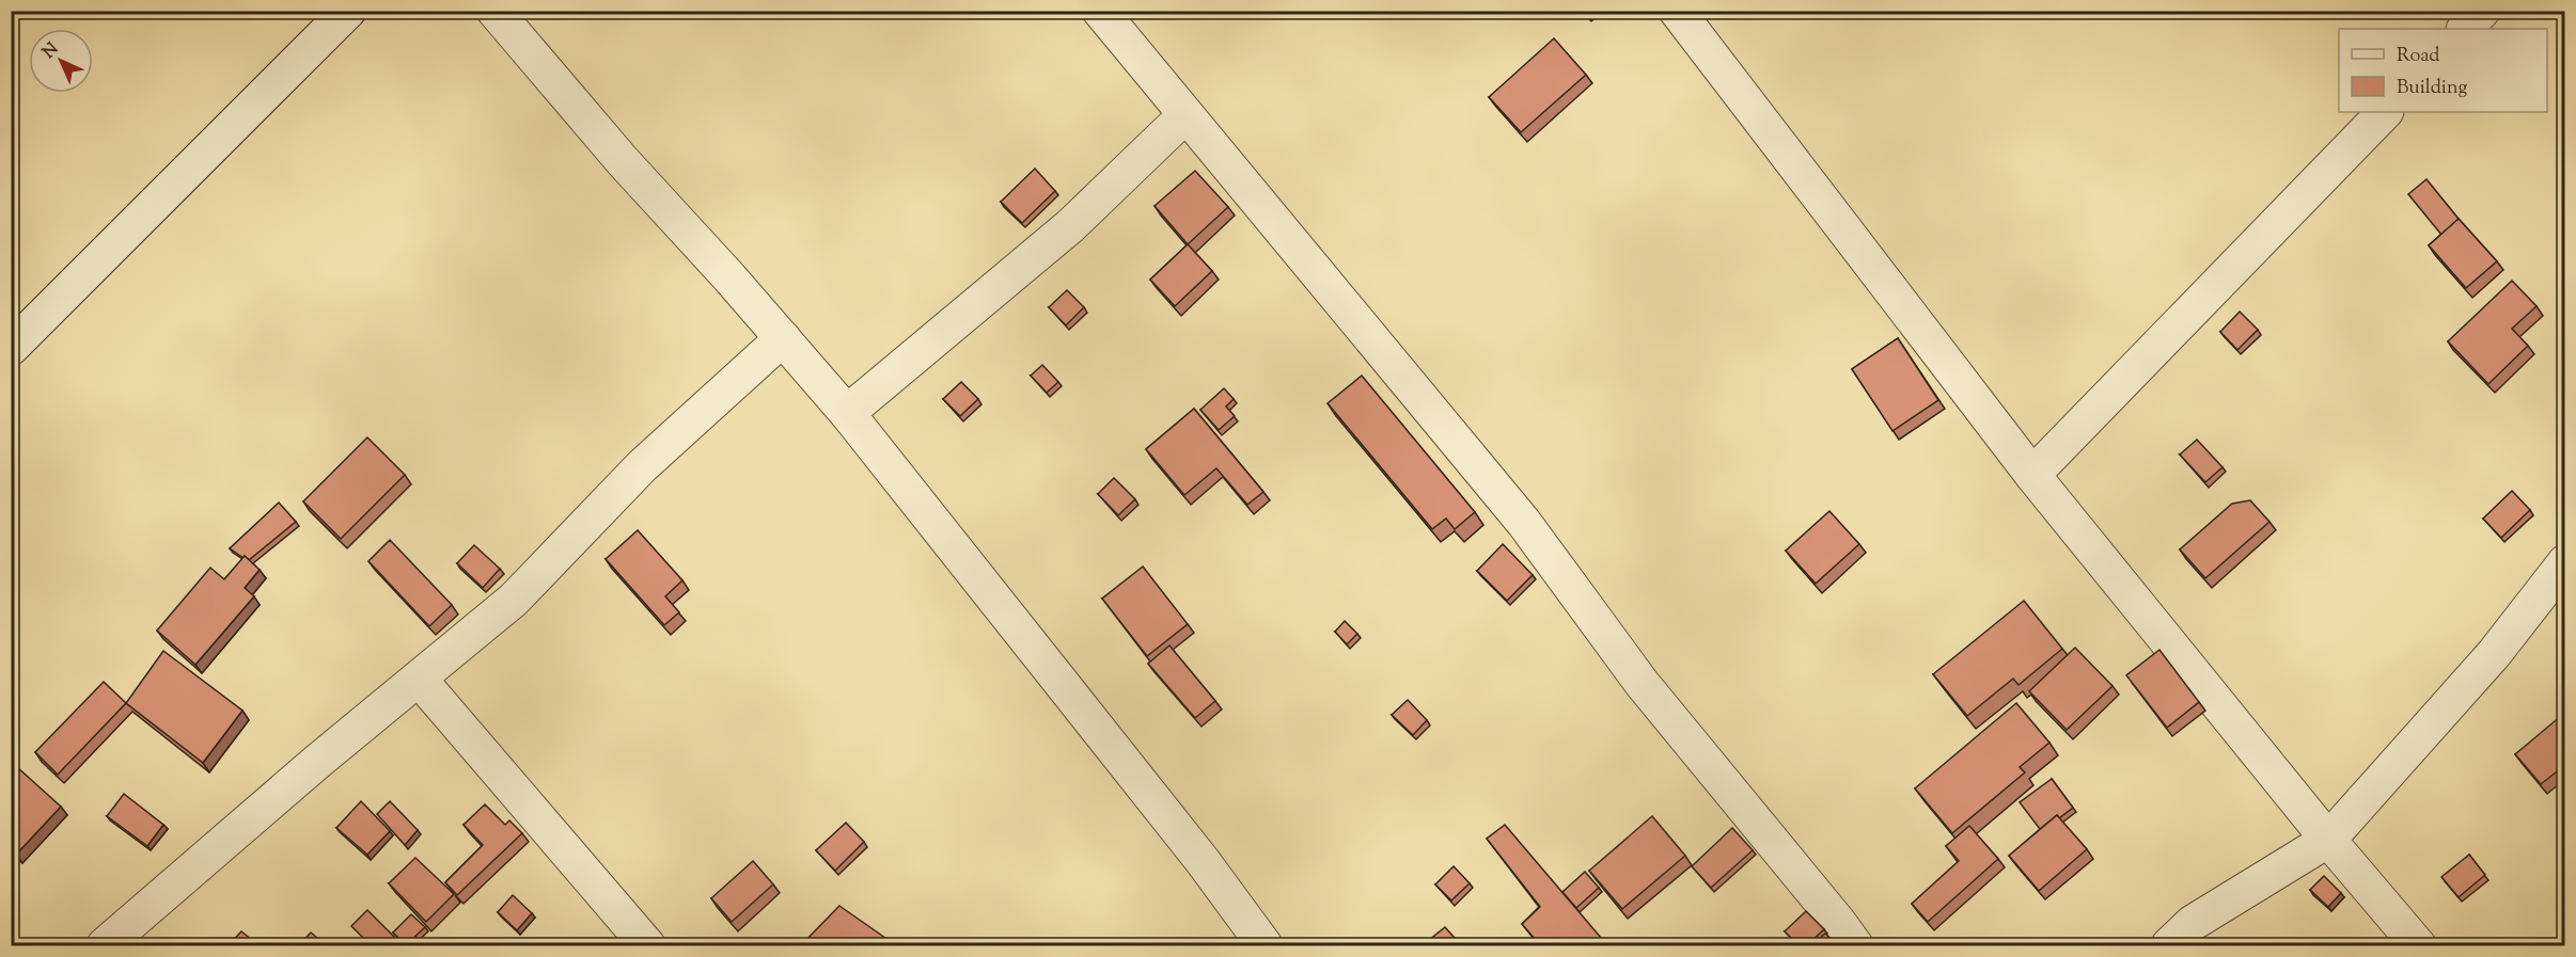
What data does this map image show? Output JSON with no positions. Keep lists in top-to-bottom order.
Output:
{
  "legend": ["Road", "Building"],
  "north": "top left"
}
